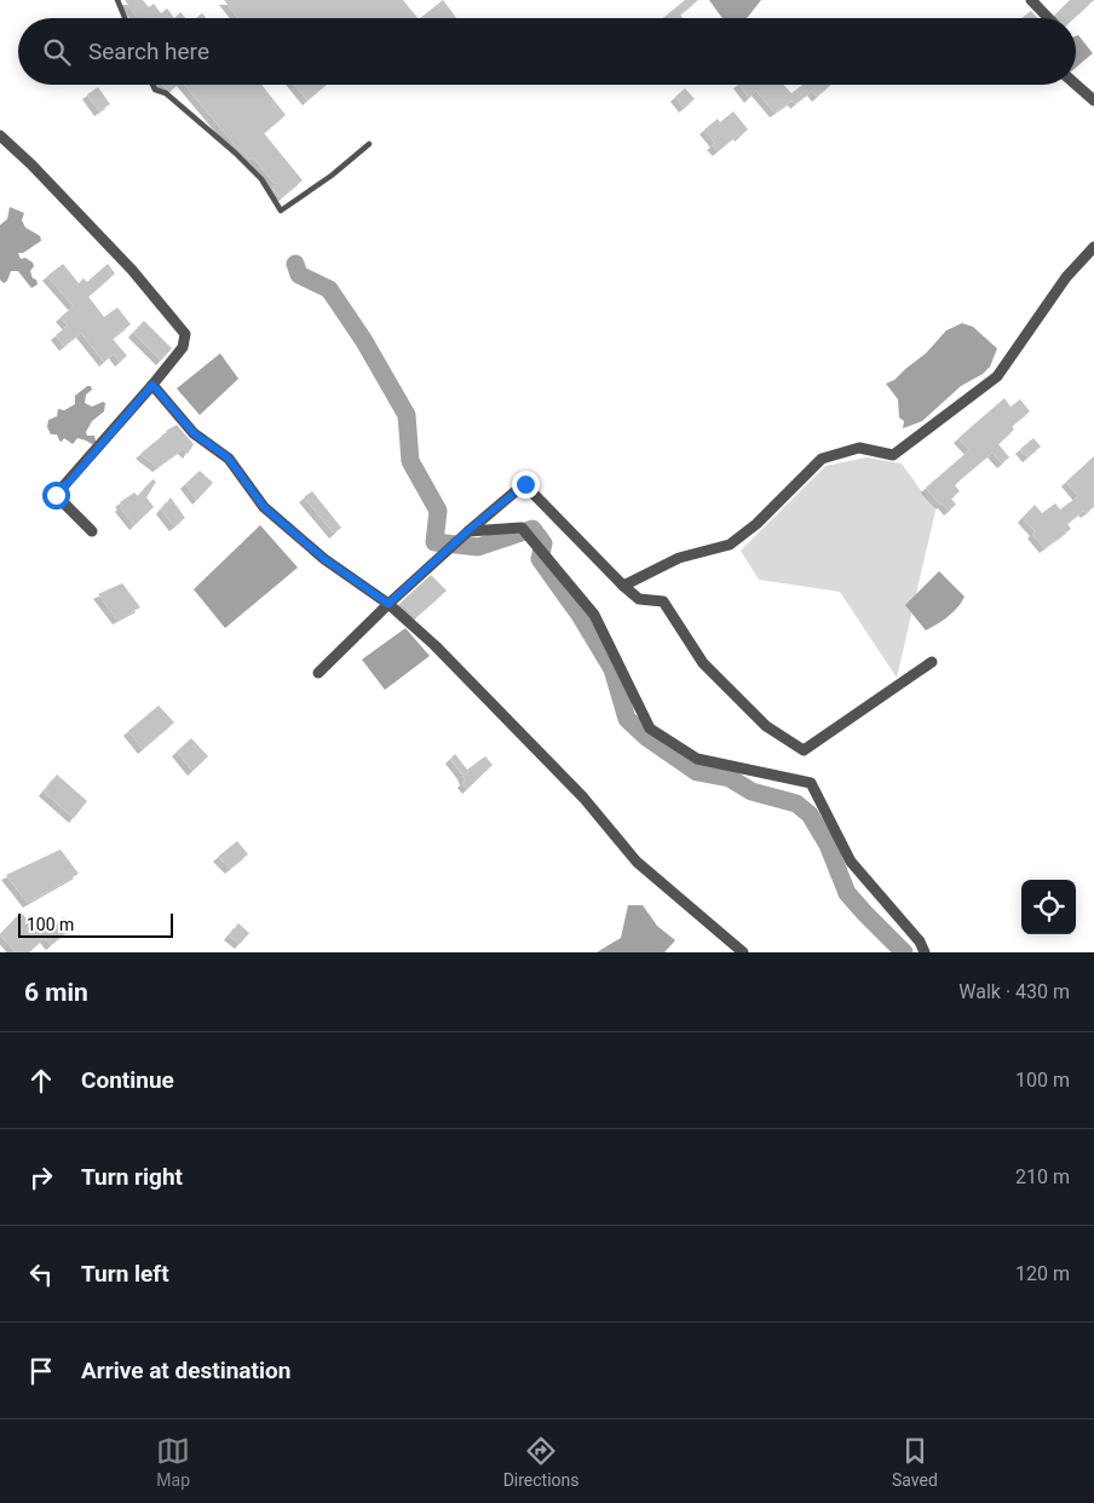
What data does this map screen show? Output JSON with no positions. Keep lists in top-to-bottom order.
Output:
{
  "scale_bar": "100 m",
  "page": {
    "search": "Search here",
    "scale": "100 m",
    "heading": ["6 min", "Walk · 430 m"],
    "list": [
      ["Continue", "100 m"],
      ["Turn right", "210 m"],
      ["Turn left", "120 m"],
      "Arrive at destination"
    ],
    "nav": ["Map", "Directions", "Saved"]
  }
}
